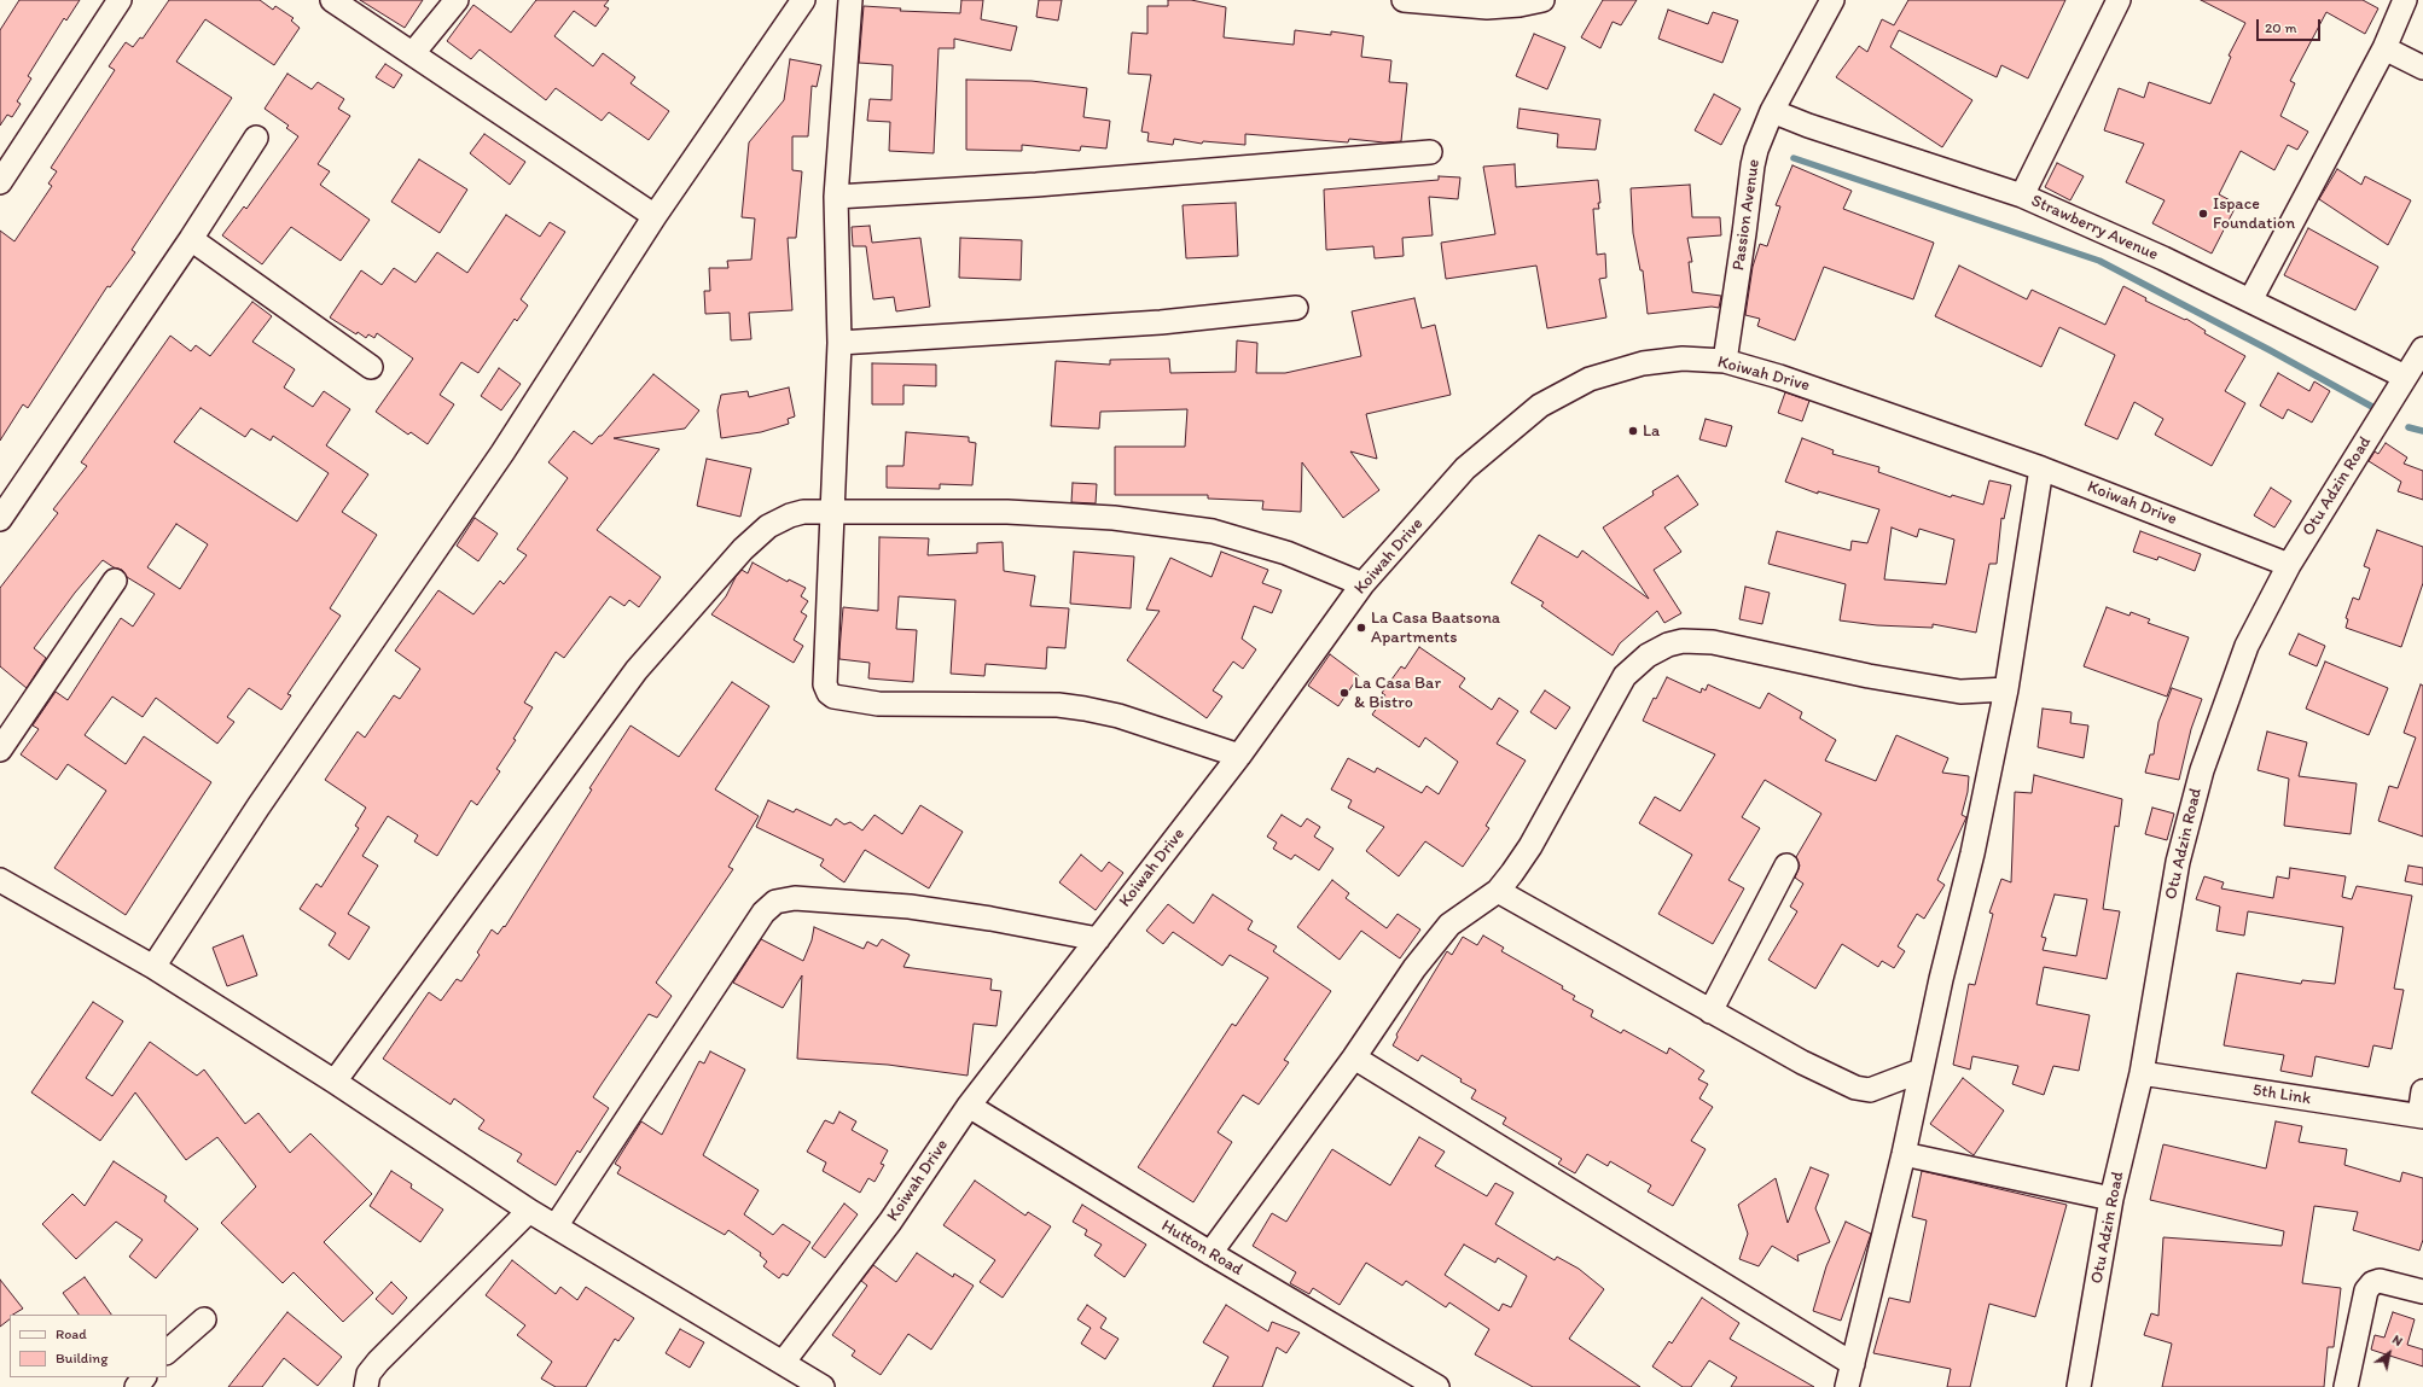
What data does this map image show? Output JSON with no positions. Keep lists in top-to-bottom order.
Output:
{
  "streets": {
    "street": [
      "Passion Avenue",
      "Strawberry Avenue",
      "Koiwah Drive",
      "Otu Adzin Road",
      "5th Link",
      "Hutton Road"
    ]
  },
  "crossings": [
    ["Passion Avenue", "Strawberry Avenue"],
    ["Passion Avenue", "Koiwah Drive"],
    ["Strawberry Avenue", "Otu Adzin Road"],
    ["Koiwah Drive", "Otu Adzin Road"],
    ["Koiwah Drive", "Hutton Road"],
    ["Otu Adzin Road", "5th Link"]
  ],
  "places": [
    "Ispace Foundation",
    "La",
    "La Casa Baatsona Apartments",
    "La Casa Bar & Bistro"
  ],
  "legend": ["Road", "Building"],
  "scale_bar": "20 m",
  "north": "top right"
}
